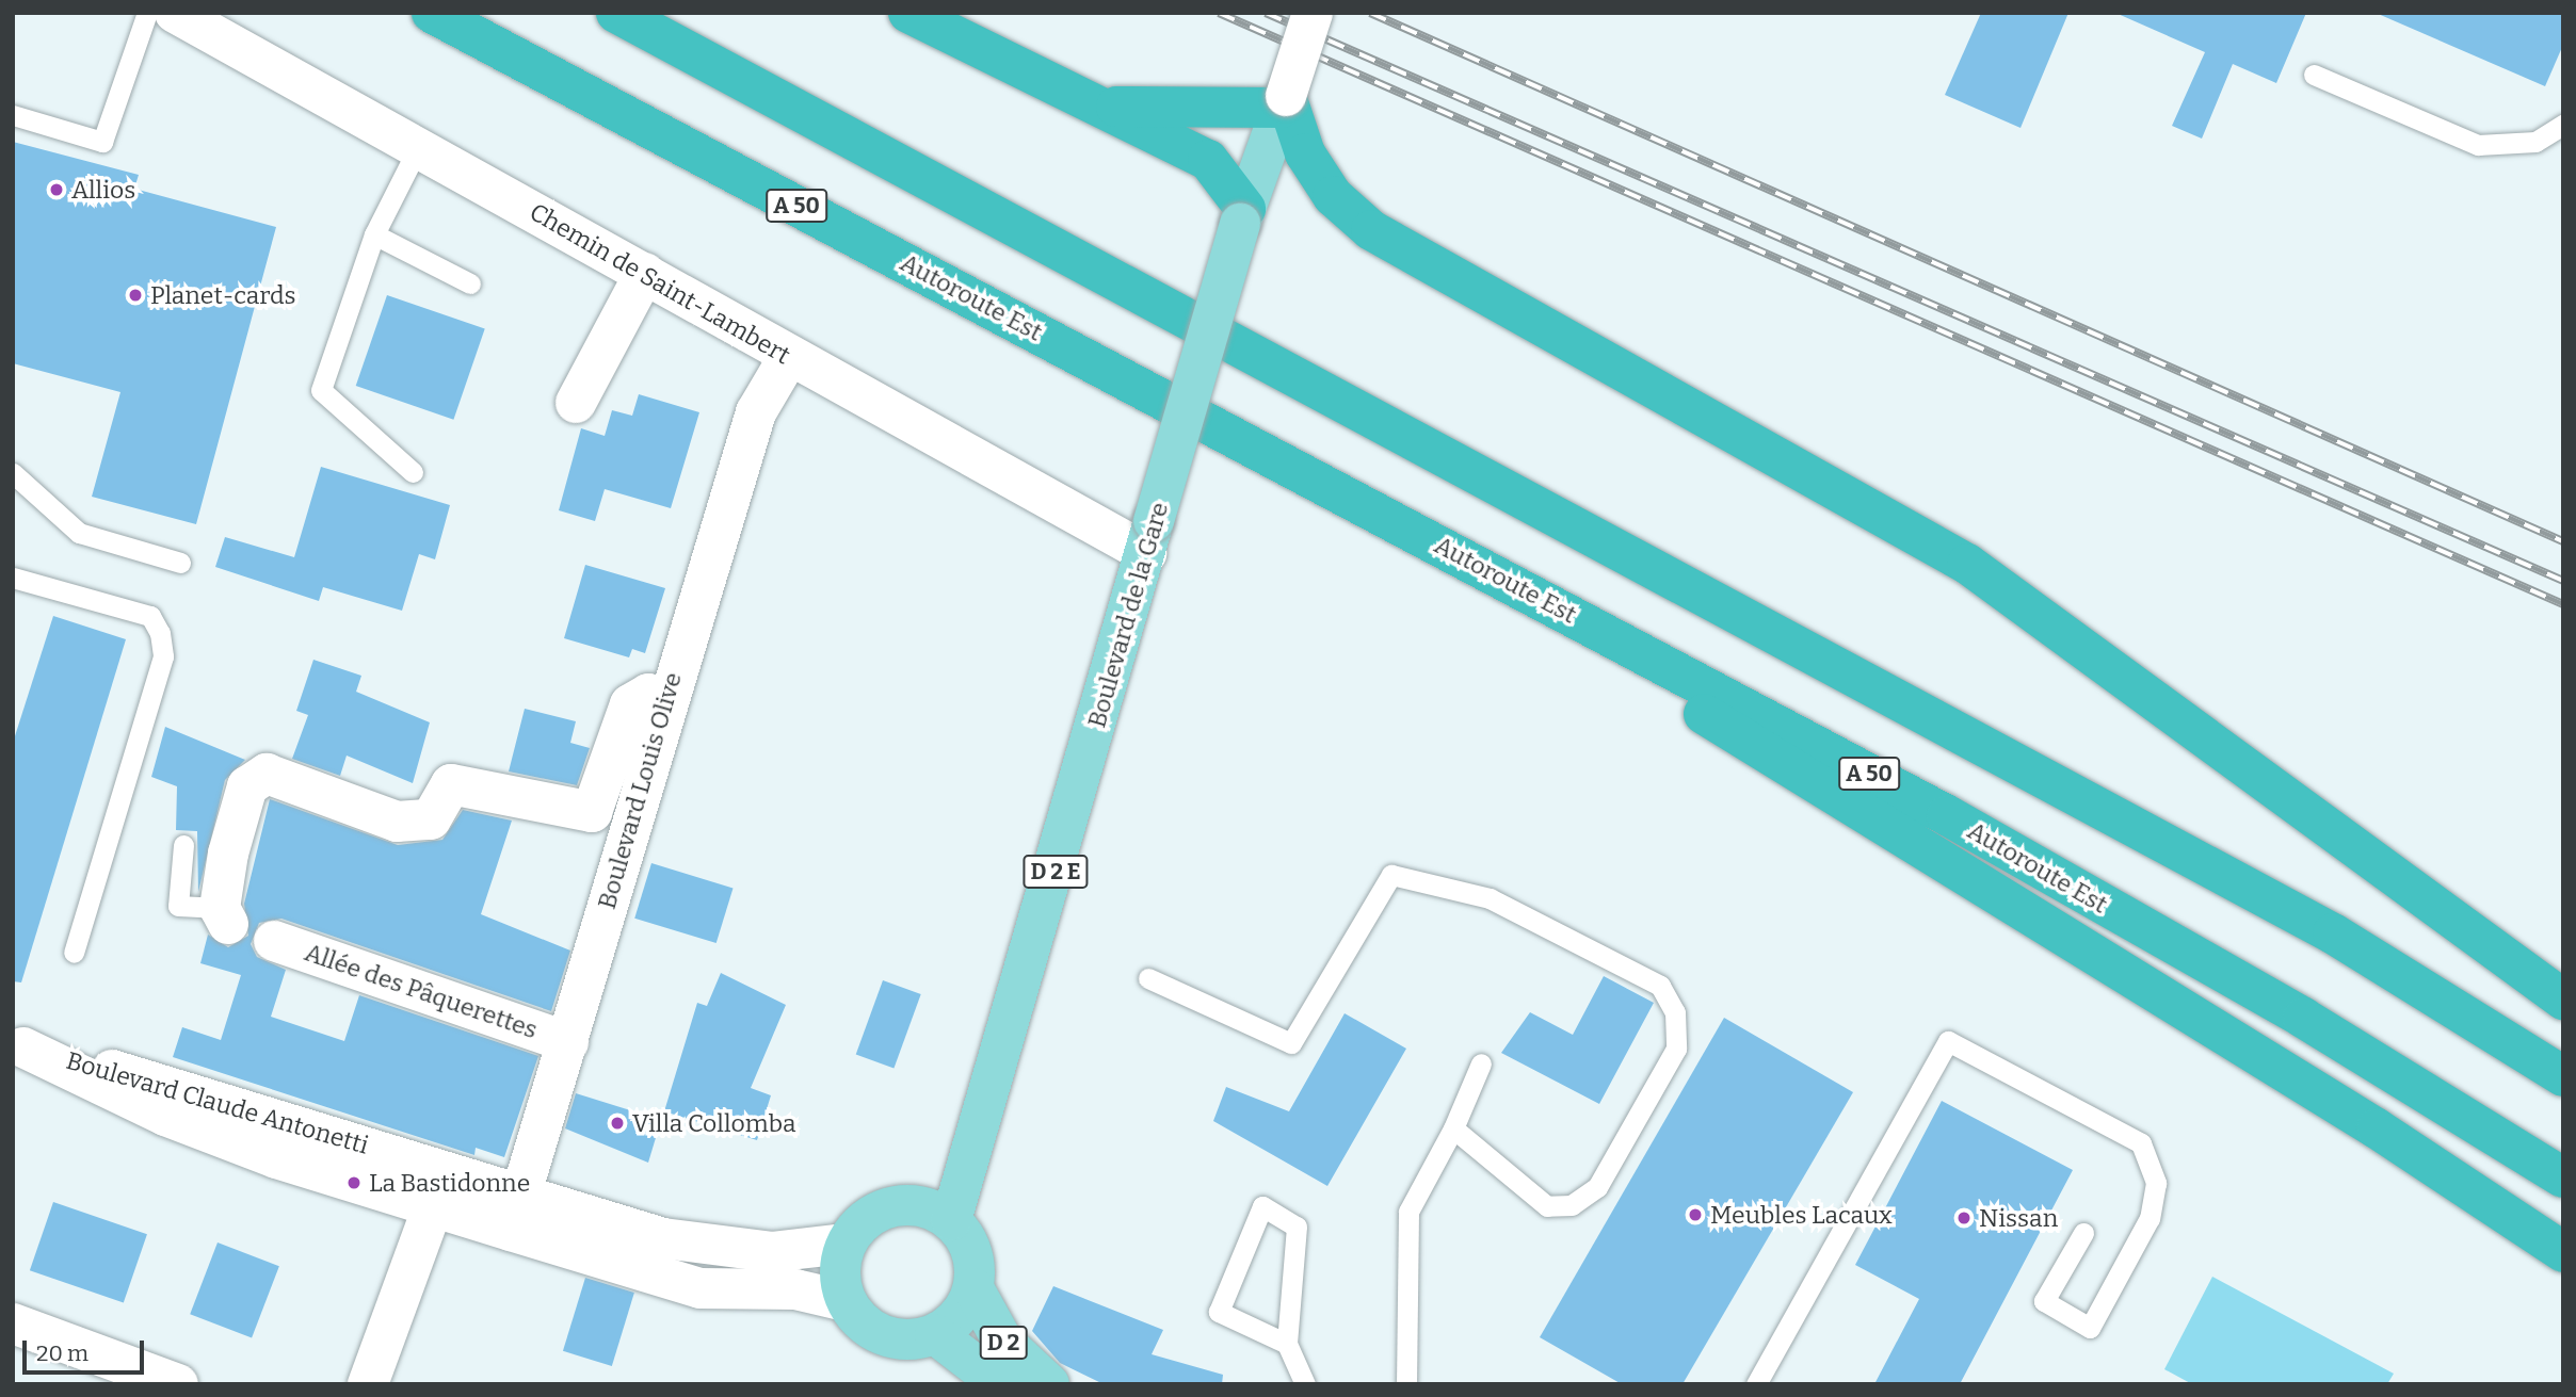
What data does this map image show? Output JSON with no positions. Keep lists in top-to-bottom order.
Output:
{
  "streets": {
    "highway": ["A 50", "Autoroute Est"],
    "main road": ["Boulevard de la Gare", "D 2 E", "D 2"],
    "street": [
      "Chemin de Saint-Lambert",
      "Boulevard Louis Olive",
      "Allée des Pâquerettes",
      "Boulevard Claude Antonetti"
    ]
  },
  "crossings": [
    ["Chemin de Saint-Lambert", "Boulevard de la Gare"],
    ["Chemin de Saint-Lambert", "Boulevard Louis Olive"],
    ["Boulevard de la Gare", "Boulevard Claude Antonetti"],
    ["Boulevard de la Gare", "D 2"],
    ["Boulevard Louis Olive", "Allée des Pâquerettes"],
    ["Boulevard Louis Olive", "Boulevard Claude Antonetti"],
    ["Boulevard Claude Antonetti", "D 2"]
  ],
  "places": [
    "Allios",
    "Planet-cards",
    "Villa Collomba",
    "La Bastidonne",
    "Meubles Lacaux",
    "Nissan"
  ],
  "scale_bar": "20 m"
}
